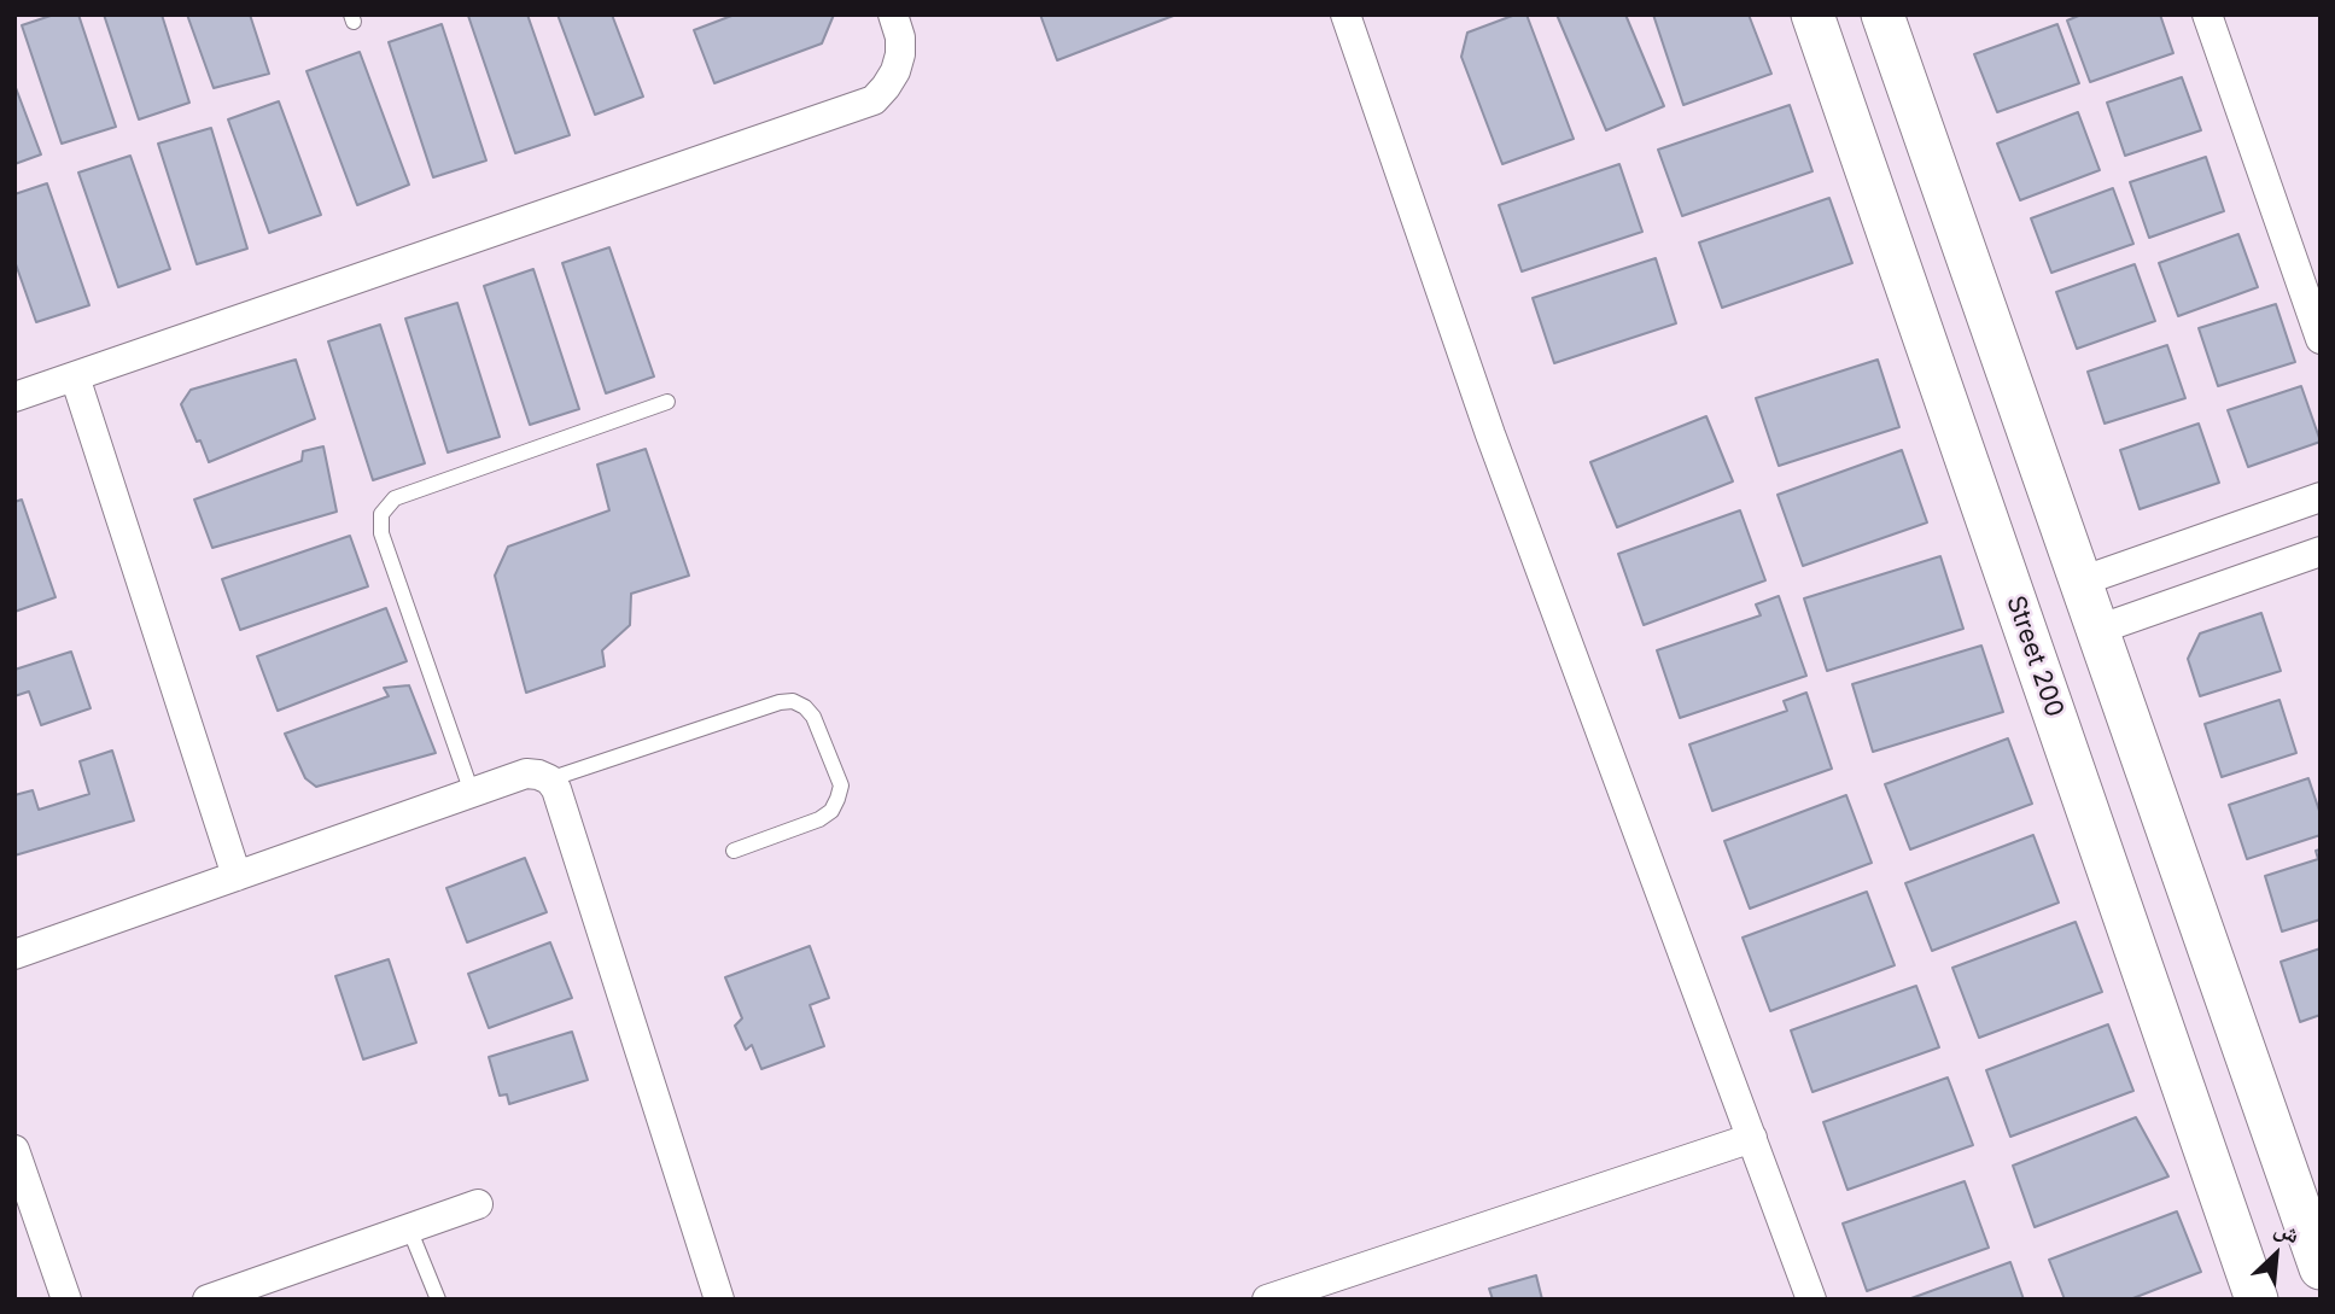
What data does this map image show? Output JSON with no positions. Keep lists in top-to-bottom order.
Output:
{
  "streets": {
    "street": ["Street 200"]
  },
  "north": "top right"
}
